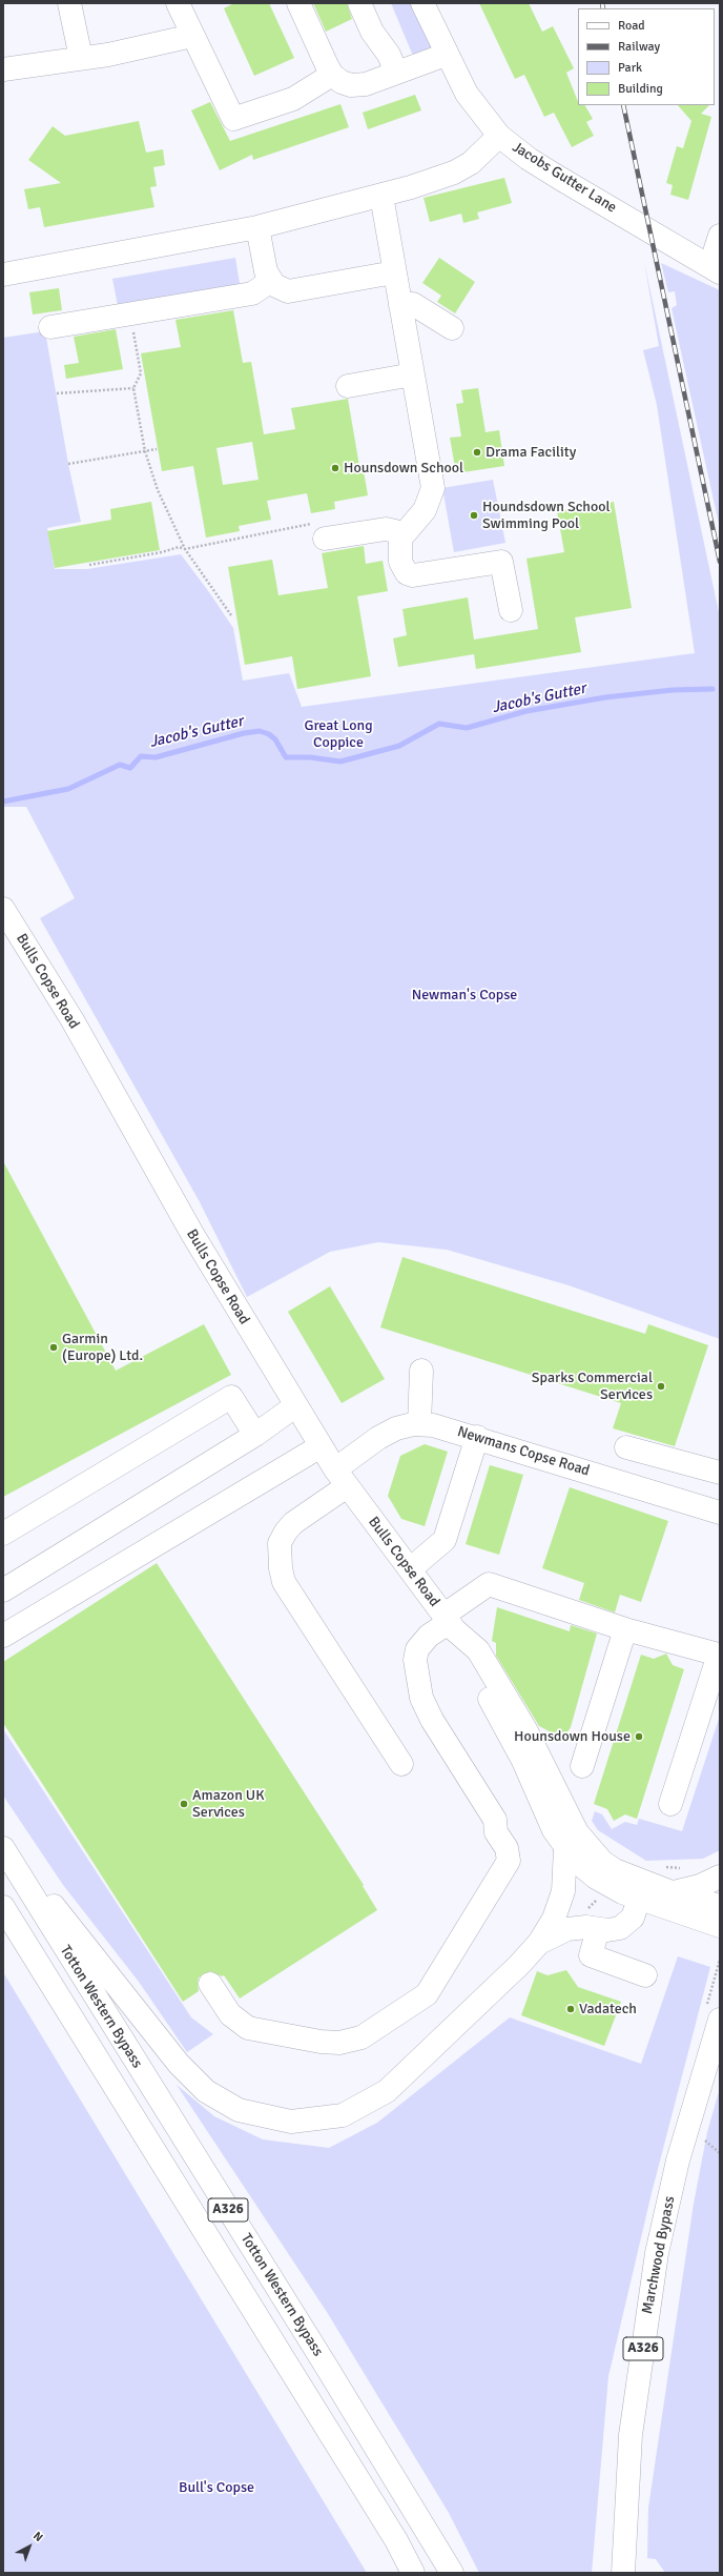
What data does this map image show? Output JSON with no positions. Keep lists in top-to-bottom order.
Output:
{
  "streets": {
    "main road": [
      "Jacobs Gutter Lane",
      "Bulls Copse Road",
      "Newmans Copse Road",
      "Totton Western Bypass",
      "A326",
      "Marchwood Bypass"
    ]
  },
  "crossings": [
    ["Bulls Copse Road", "Newmans Copse Road"]
  ],
  "water": ["Jacob's Gutter"],
  "parks": ["Great Long Coppice", "Newman's Copse", "Bull's Copse"],
  "places": [
    "Drama Facility",
    "Hounsdown School",
    "Houndsdown School Swimming Pool",
    "Garmin (Europe) Ltd.",
    "Sparks Commercial Services",
    "Hounsdown House",
    "Amazon UK Services",
    "Vadatech"
  ],
  "legend": [
    "Road",
    "Railway",
    "Park",
    "Building"
  ],
  "north": "top right"
}
